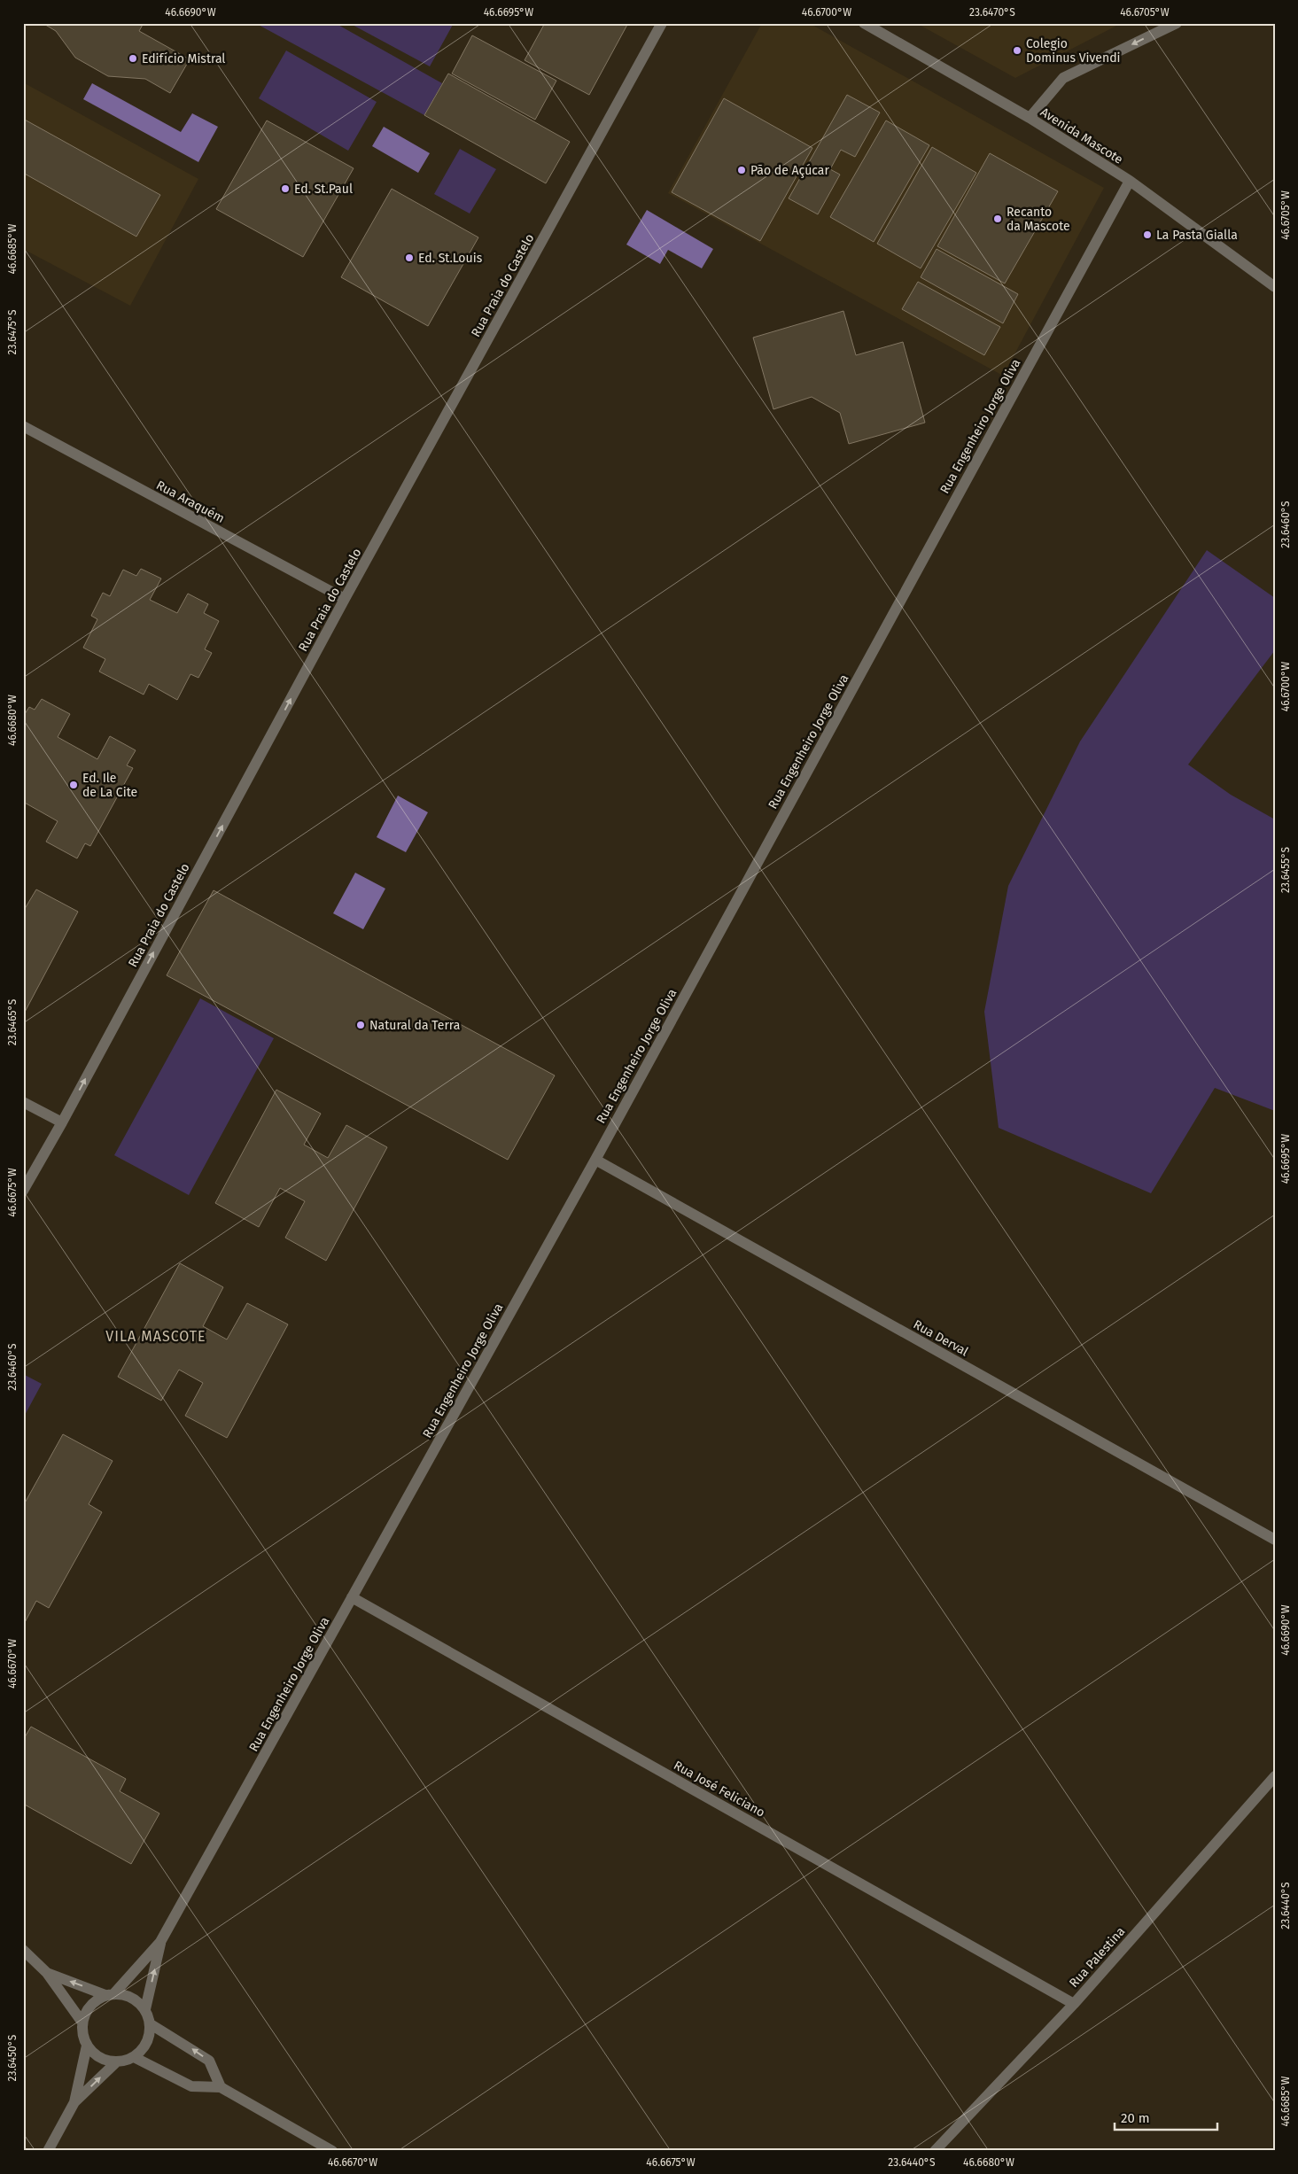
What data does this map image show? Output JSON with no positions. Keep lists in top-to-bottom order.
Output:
{
  "streets": {
    "street": [
      "Avenida Mascote",
      "Rua Praia do Castelo",
      "Rua Engenheiro Jorge Oliva",
      "Rua Araquém",
      "Rua Derval",
      "Rua José Feliciano",
      "Rua Palestina"
    ]
  },
  "crossings": [
    ["Avenida Mascote", "Rua Engenheiro Jorge Oliva"],
    ["Rua Praia do Castelo", "Rua Araquém"],
    ["Rua Engenheiro Jorge Oliva", "Rua Derval"],
    ["Rua Engenheiro Jorge Oliva", "Rua José Feliciano"],
    ["Rua José Feliciano", "Rua Palestina"]
  ],
  "one_way": ["Rua Praia do Castelo"],
  "districts": ["VILA MASCOTE"],
  "places": [
    "Colegio Dominus Vivendi",
    "Edifício Mistral",
    "Pão de Açúcar",
    "Ed. St.Paul",
    "Recanto da Mascote",
    "La Pasta Gialla",
    "Ed. St.Louis",
    "Ed. Ile de La Cite",
    "Natural da Terra"
  ],
  "scale_bar": "20 m",
  "coordinates": [
    "46.6690°W",
    "46.6695°W",
    "46.6700°W",
    "23.6470°S",
    "46.6705°W",
    "46.6685°W",
    "23.6475°S",
    "23.6460°S",
    "46.6680°W",
    "23.6455°S",
    "23.6465°S",
    "46.6675°W",
    "46.6670°W",
    "23.6440°S",
    "23.6450°S"
  ]
}
